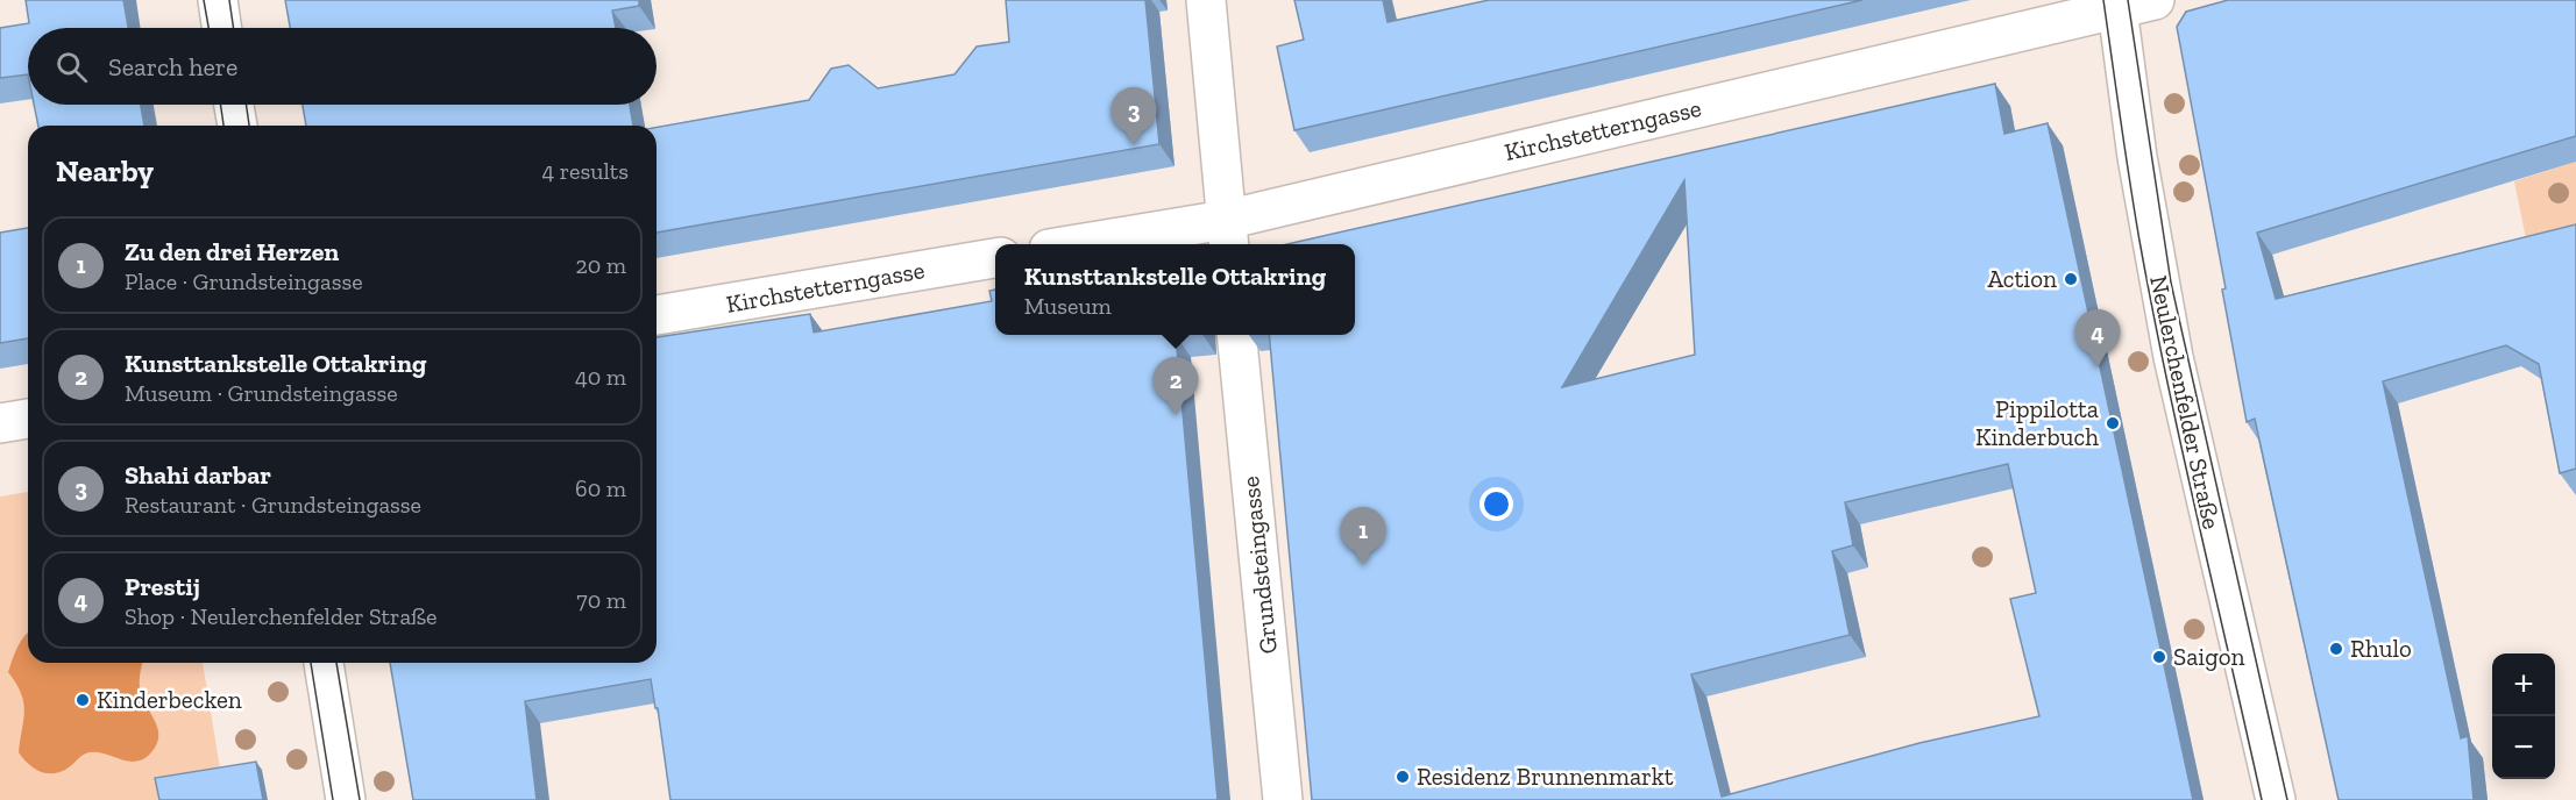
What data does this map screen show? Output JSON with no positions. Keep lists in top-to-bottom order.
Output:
{
  "streets": {
    "street": ["Kirchstetterngasse", "Neulerchenfelder Straße", "Grundsteingasse"]
  },
  "crossings": [
    ["Kirchstetterngasse", "Neulerchenfelder Straße"]
  ],
  "places": [
    "Action",
    "Pippilotta Kinderbuch",
    "Rhulo",
    "Saigon",
    "Kinderbecken",
    "Residenz Brunnenmarkt"
  ],
  "page": {
    "search": "Search here",
    "pins": [
      "3",
      "4",
      "2",
      "1"
    ],
    "heading": ["Nearby", "4 results"],
    "list": [
      {
        "mark": "1",
        "name": "Zu den drei Herzen",
        "note": "Place · Grundsteingasse",
        "value": "20 m"
      },
      {
        "mark": "2",
        "name": "Kunsttankstelle Ottakring",
        "note": "Museum · Grundsteingasse",
        "value": "40 m"
      },
      {
        "mark": "3",
        "name": "Shahi darbar",
        "note": "Restaurant · Grundsteingasse",
        "value": "60 m"
      },
      {
        "mark": "4",
        "name": "Prestij",
        "note": "Shop · Neulerchenfelder Straße",
        "value": "70 m"
      }
    ],
    "popup": ["Kunsttankstelle Ottakring", "Museum"],
    "map_buttons": ["+", "−"]
  }
}
